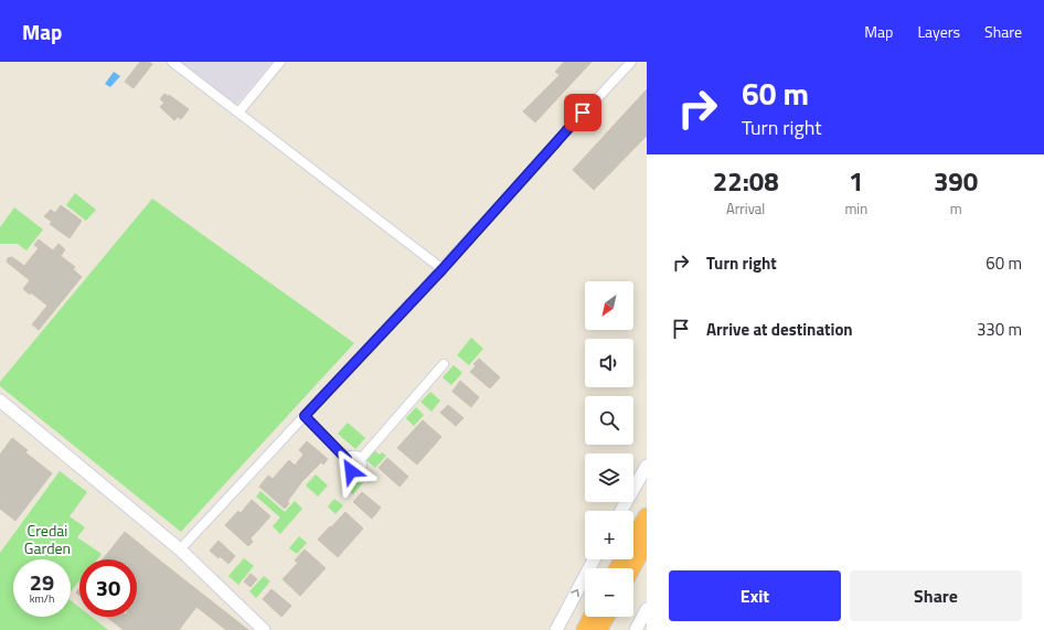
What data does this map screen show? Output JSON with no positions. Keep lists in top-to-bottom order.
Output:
{
  "parks": ["Credai Garden"],
  "north": "bottom left",
  "page": {
    "header": "Map",
    "nav": ["Map", "Layers", "Share"],
    "turn": ["60 m", "Turn right"],
    "eta": [
      "22:08",
      "Arrival",
      "1",
      "min",
      "390",
      "m"
    ],
    "list": [
      {
        "name": "Turn right",
        "value": "60 m"
      },
      {
        "name": "Arrive at destination",
        "value": "330 m"
      }
    ],
    "map_buttons": ["+", "−"],
    "speed": "29 km/h",
    "limit": "30",
    "buttons": ["Exit", "Share"]
  }
}
